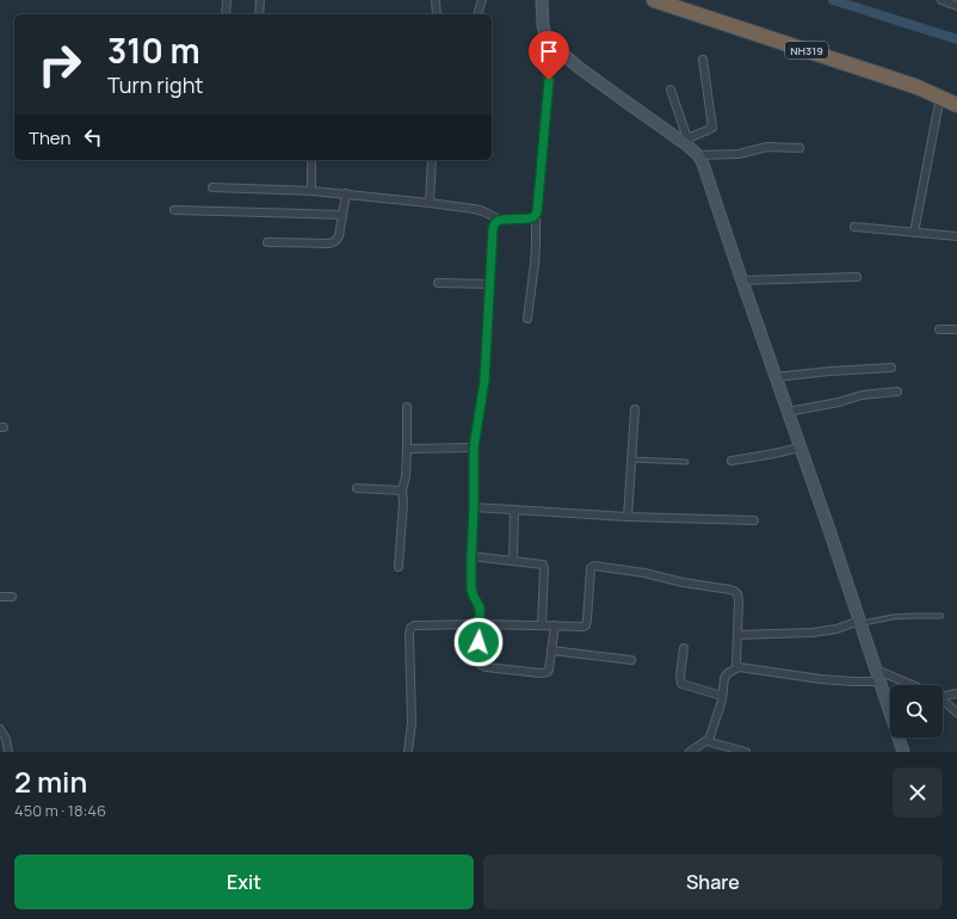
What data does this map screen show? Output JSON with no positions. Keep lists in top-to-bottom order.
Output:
{
  "streets": {
    "highway": ["NH319"]
  },
  "page": {
    "turn": ["310 m", "Turn right"],
    "then": "Then",
    "heading": ["2 min", "450 m · 18:46"],
    "buttons": ["Exit", "Share"]
  }
}
